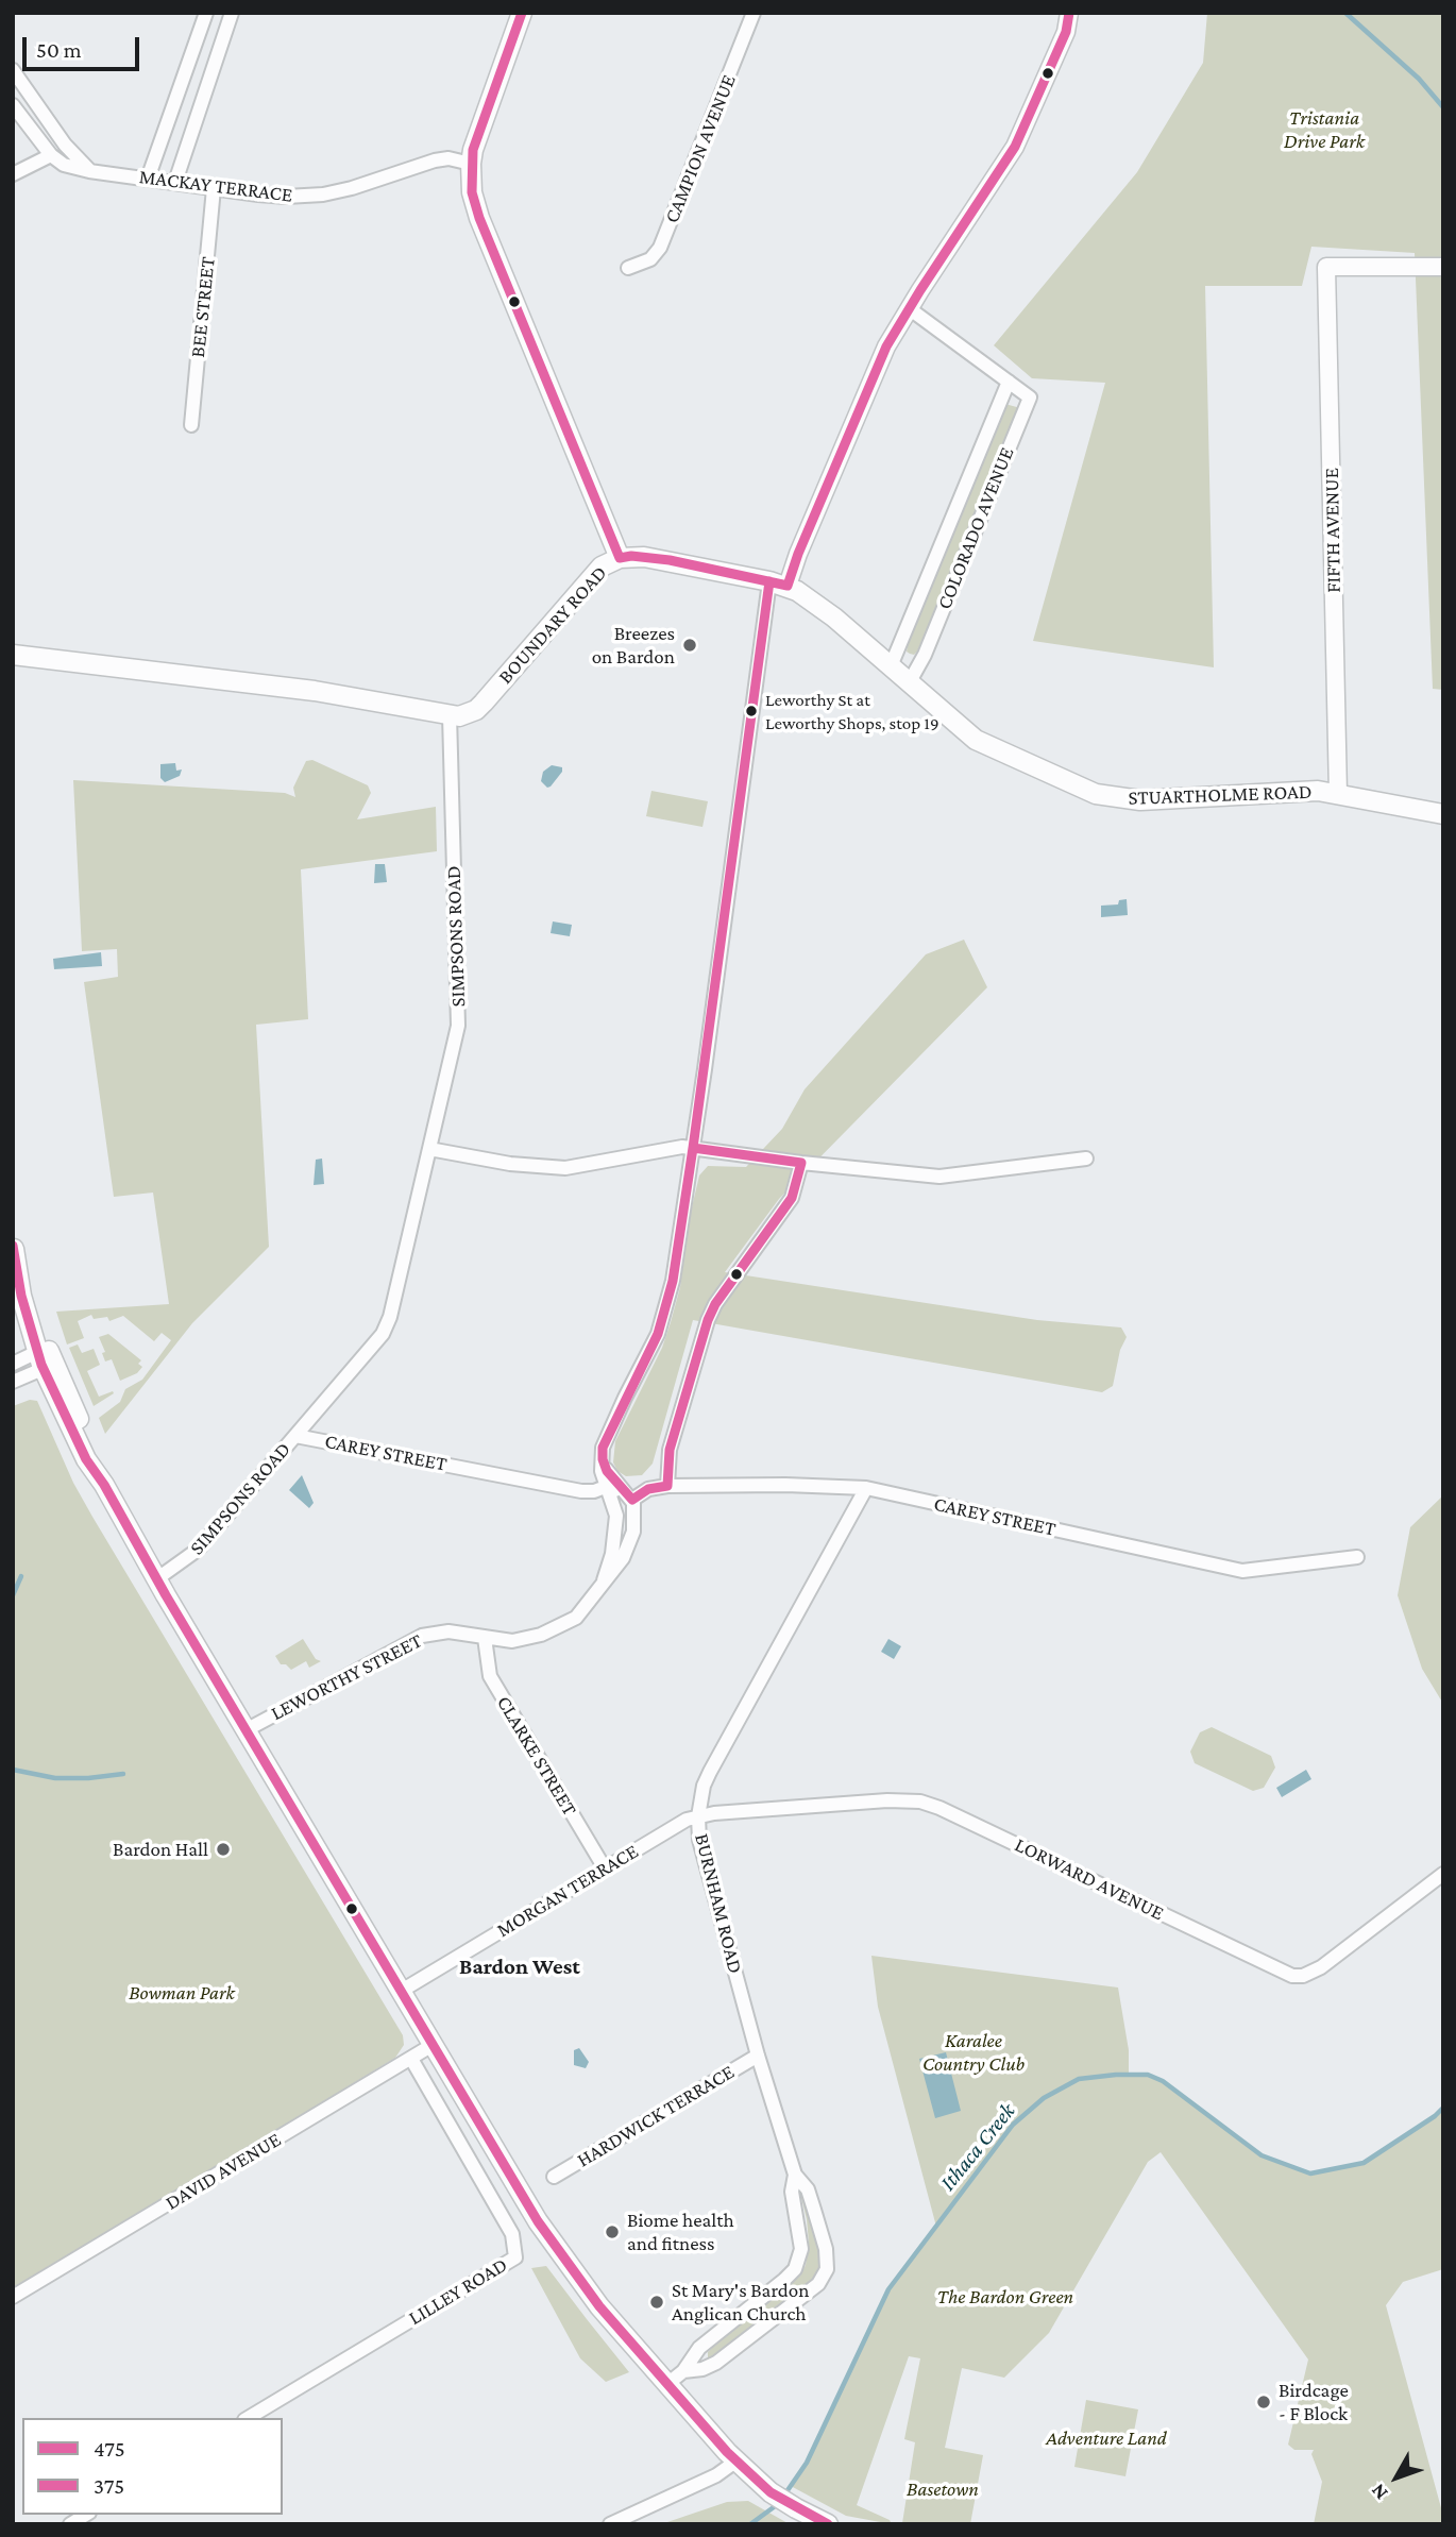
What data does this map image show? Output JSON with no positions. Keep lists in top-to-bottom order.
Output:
{
  "streets": {
    "main road": ["BOUNDARY ROAD", "STUARTHOLME ROAD"],
    "street": [
      "CAMPION AVENUE",
      "MACKAY TERRACE",
      "BEE STREET",
      "COLORADO AVENUE",
      "FIFTH AVENUE",
      "SIMPSONS ROAD",
      "CAREY STREET",
      "LEWORTHY STREET",
      "CLARKE STREET",
      "LORWARD AVENUE",
      "MORGAN TERRACE",
      "BURNHAM ROAD",
      "HARDWICK TERRACE",
      "DAVID AVENUE",
      "LILLEY ROAD"
    ]
  },
  "crossings": [
    ["MACKAY TERRACE", "BEE STREET"],
    ["MACKAY TERRACE", "BOUNDARY ROAD"],
    ["COLORADO AVENUE", "STUARTHOLME ROAD"],
    ["FIFTH AVENUE", "STUARTHOLME ROAD"],
    ["BOUNDARY ROAD", "STUARTHOLME ROAD"],
    ["BOUNDARY ROAD", "SIMPSONS ROAD"],
    ["SIMPSONS ROAD", "CAREY STREET"],
    ["CAREY STREET", "LEWORTHY STREET"],
    ["CAREY STREET", "BURNHAM ROAD"],
    ["LEWORTHY STREET", "CLARKE STREET"],
    ["CLARKE STREET", "MORGAN TERRACE"],
    ["LORWARD AVENUE", "MORGAN TERRACE"],
    ["LORWARD AVENUE", "BURNHAM ROAD"],
    ["MORGAN TERRACE", "BURNHAM ROAD"],
    ["BURNHAM ROAD", "HARDWICK TERRACE"],
    ["DAVID AVENUE", "LILLEY ROAD"]
  ],
  "districts": ["Bardon West"],
  "water": ["Ithaca Creek"],
  "parks": [
    "Tristania Drive Park",
    "Bowman Park",
    "Karalee Country Club",
    "The Bardon Green",
    "Adventure Land",
    "Basetown"
  ],
  "places": [
    "Breezes on Bardon",
    "Leworthy St at Leworthy Shops, stop 19",
    "Bardon Hall",
    "Biome health and fitness",
    "St Mary's Bardon Anglican Church",
    "Birdcage - F Block"
  ],
  "lines": ["transit line 475", "transit line 375"],
  "legend": ["475", "375"],
  "scale_bar": "50 m",
  "north": "bottom left"
}
